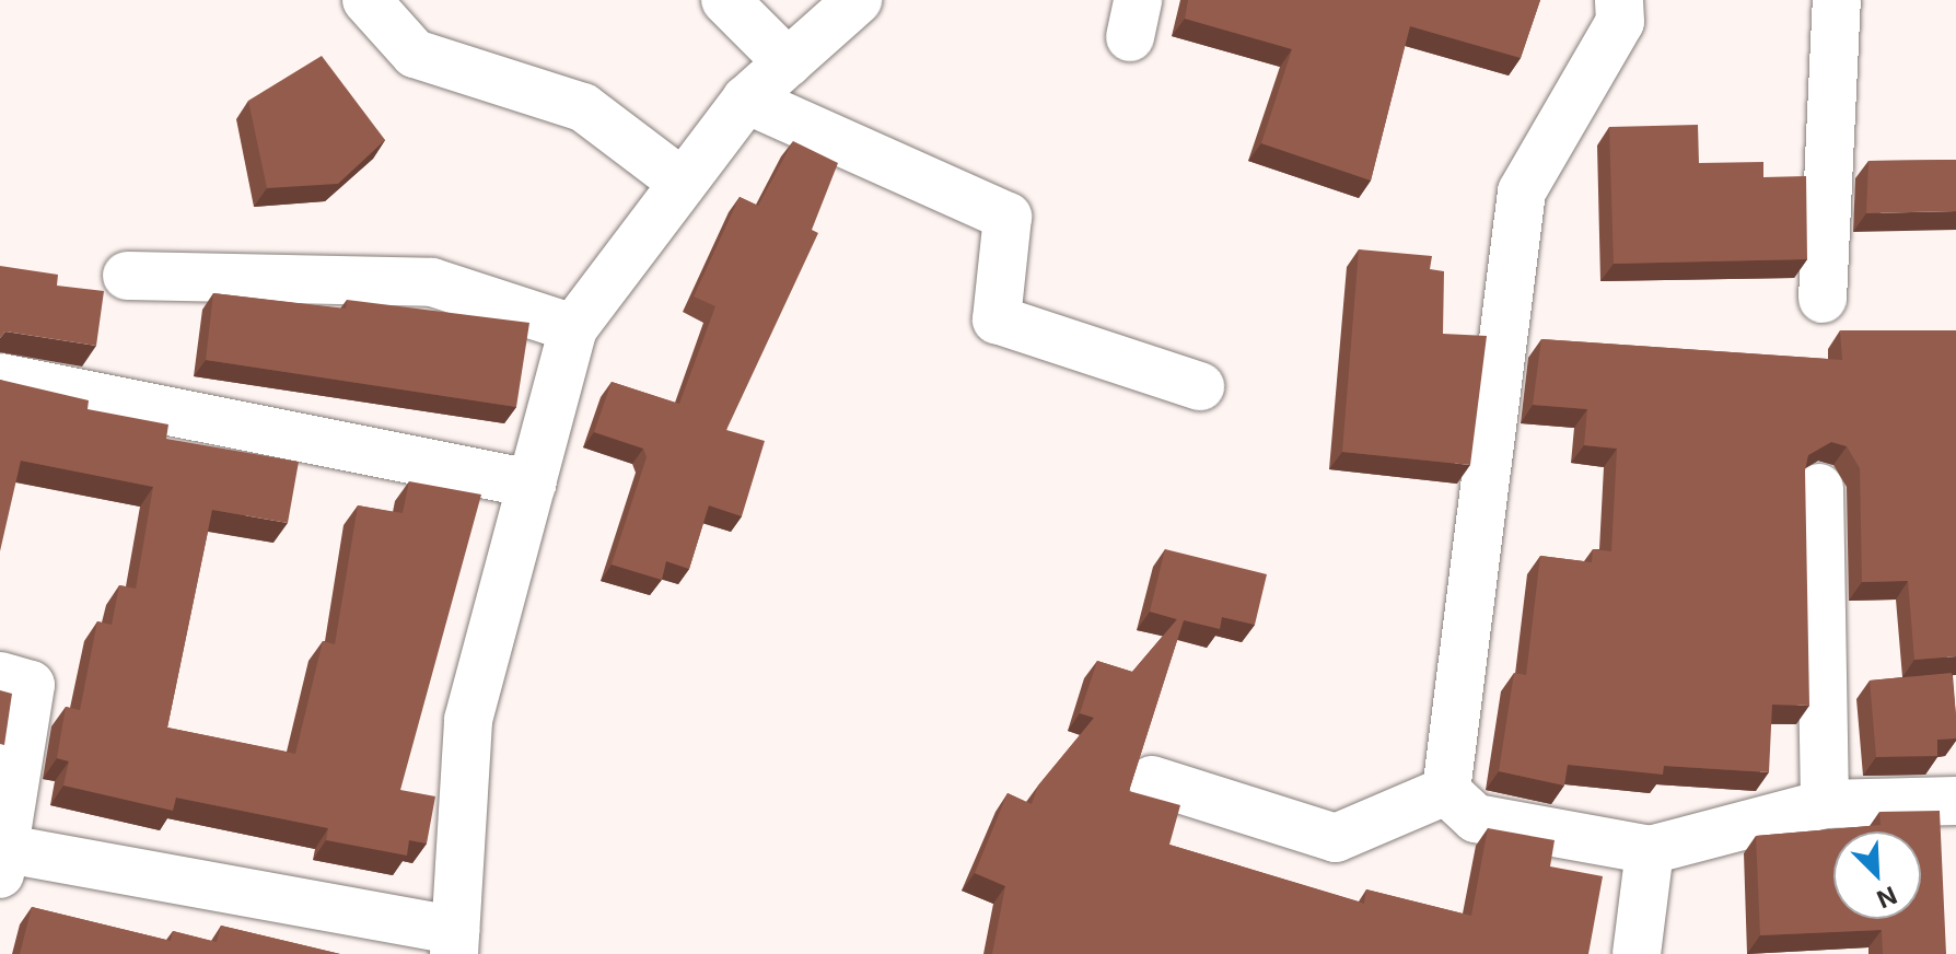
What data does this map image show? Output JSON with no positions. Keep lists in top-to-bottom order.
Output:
{
  "north": "bottom right"
}
